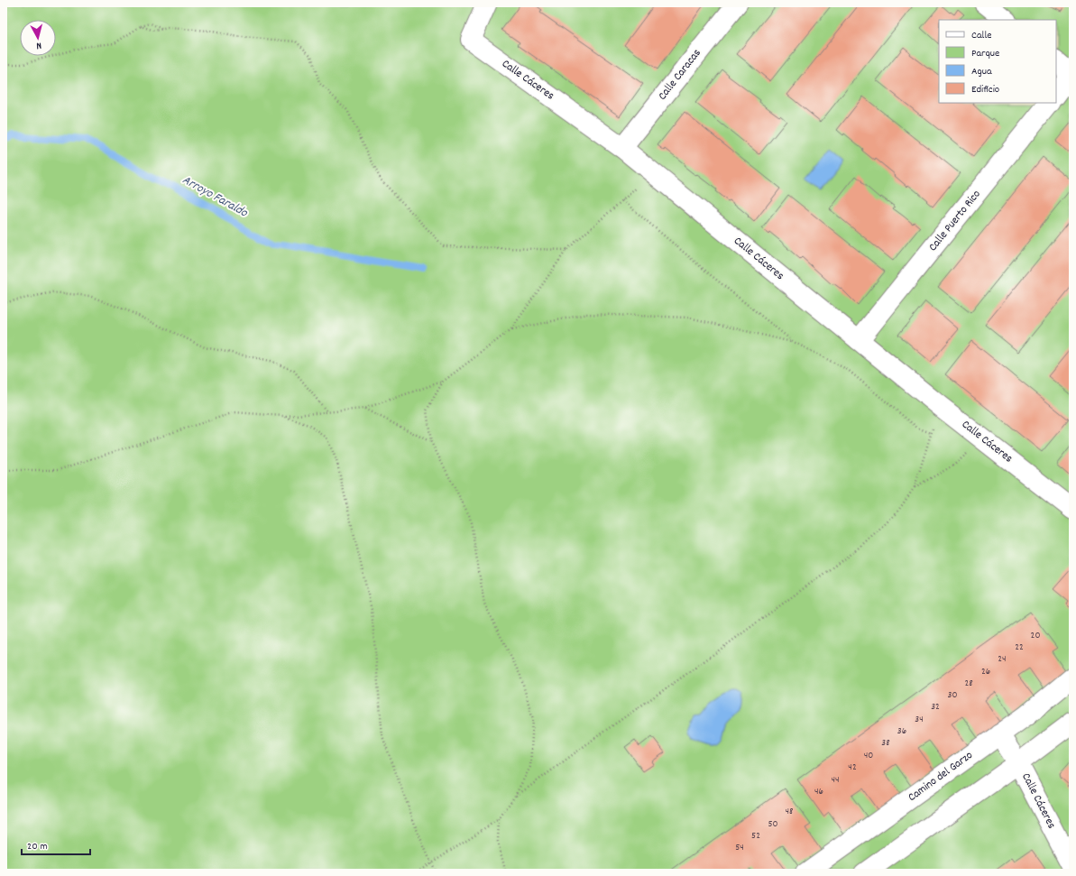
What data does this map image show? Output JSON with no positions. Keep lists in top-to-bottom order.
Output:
{
  "streets": {
    "street": [
      "Calle Caracas",
      "Calle Cáceres",
      "Calle Puerto Rico",
      "Camino del Garzo"
    ]
  },
  "crossings": [
    ["Calle Caracas", "Calle Cáceres"],
    ["Calle Cáceres", "Calle Puerto Rico"],
    ["Calle Cáceres", "Camino del Garzo"]
  ],
  "water": ["Arroyo Faraldo"],
  "house_numbers": [
    "20",
    "22",
    "24",
    "26",
    "28",
    "30",
    "32",
    "34",
    "36",
    "38",
    "40",
    "42",
    "44",
    "46",
    "48",
    "50",
    "52",
    "54"
  ],
  "legend": [
    "Calle",
    "Parque",
    "Agua",
    "Edificio"
  ],
  "scale_bar": "20 m",
  "north": "bottom"
}
